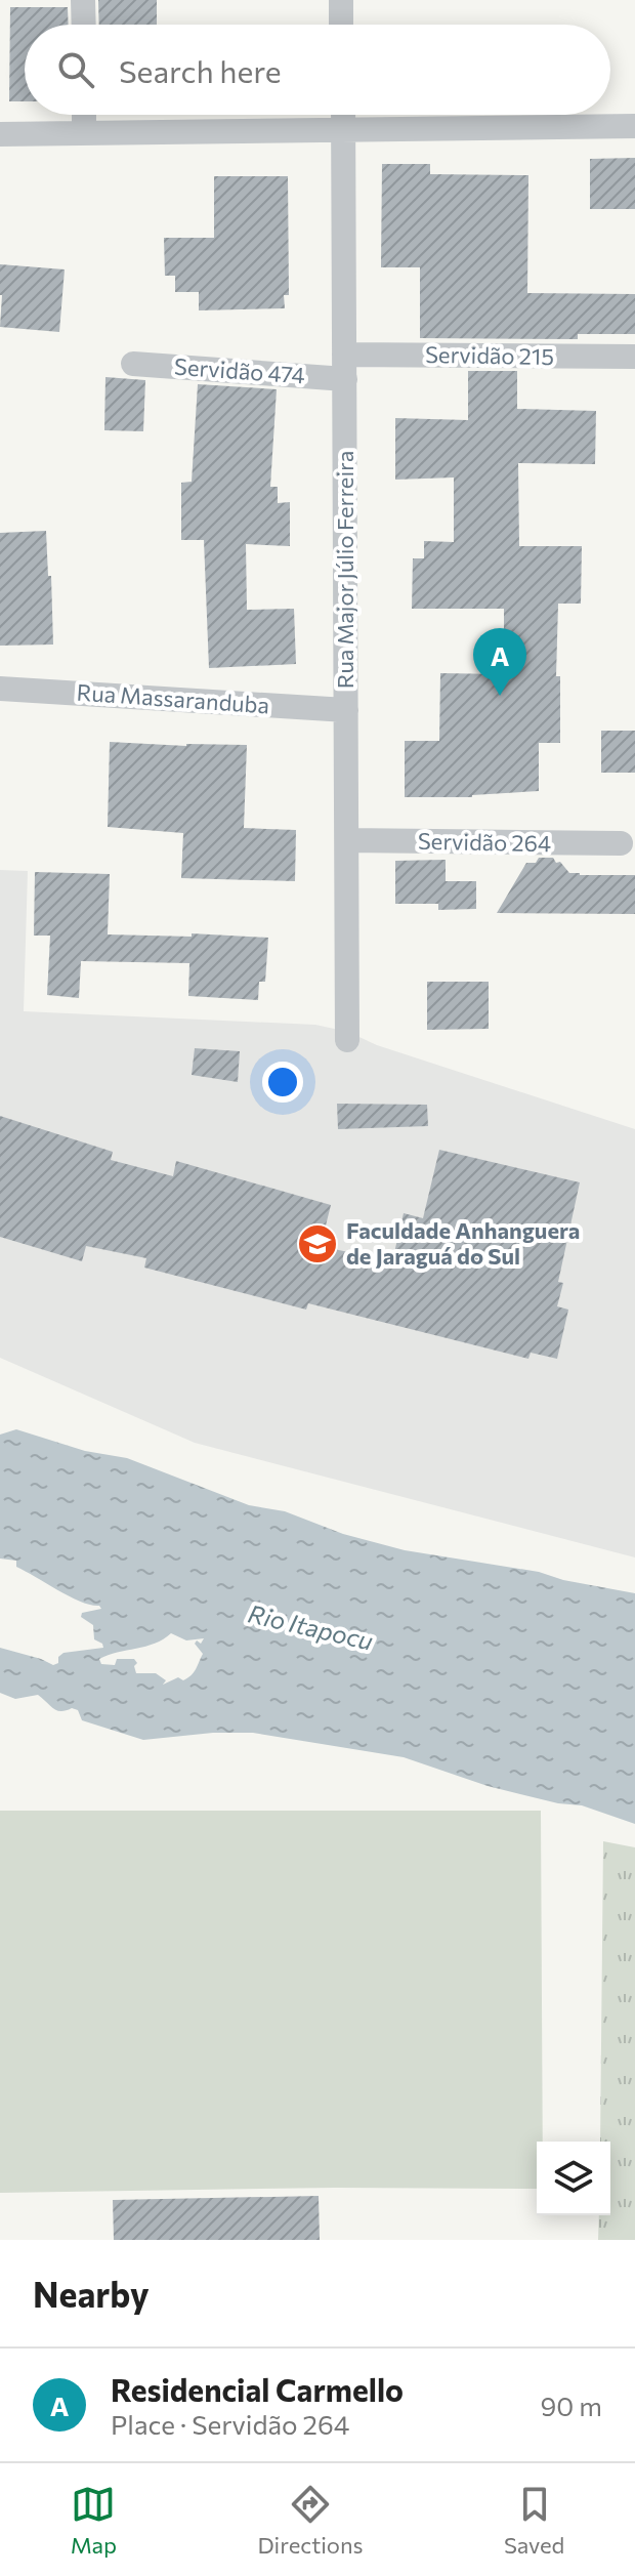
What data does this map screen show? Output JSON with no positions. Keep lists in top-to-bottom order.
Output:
{
  "streets": {
    "street": [
      "Servidão 215",
      "Servidão 474",
      "Rua Major Júlio Ferreira",
      "Rua Massaranduba",
      "Servidão 264"
    ]
  },
  "crossings": [
    ["Servidão 215", "Servidão 474"],
    ["Servidão 215", "Rua Major Júlio Ferreira"],
    ["Servidão 474", "Rua Major Júlio Ferreira"],
    ["Rua Major Júlio Ferreira", "Rua Massaranduba"],
    ["Rua Major Júlio Ferreira", "Servidão 264"]
  ],
  "water": ["Rio Itapocu"],
  "places": {
    "school or university": ["Faculdade Anhanguera de Jaraguá do Sul"]
  },
  "page": {
    "search": "Search here",
    "pins": "A",
    "heading": "Nearby",
    "list": [
      {
        "mark": "A",
        "name": "Residencial Carmello",
        "note": "Place · Servidão 264",
        "value": "90 m"
      }
    ],
    "nav": ["Map", "Directions", "Saved"]
  }
}
